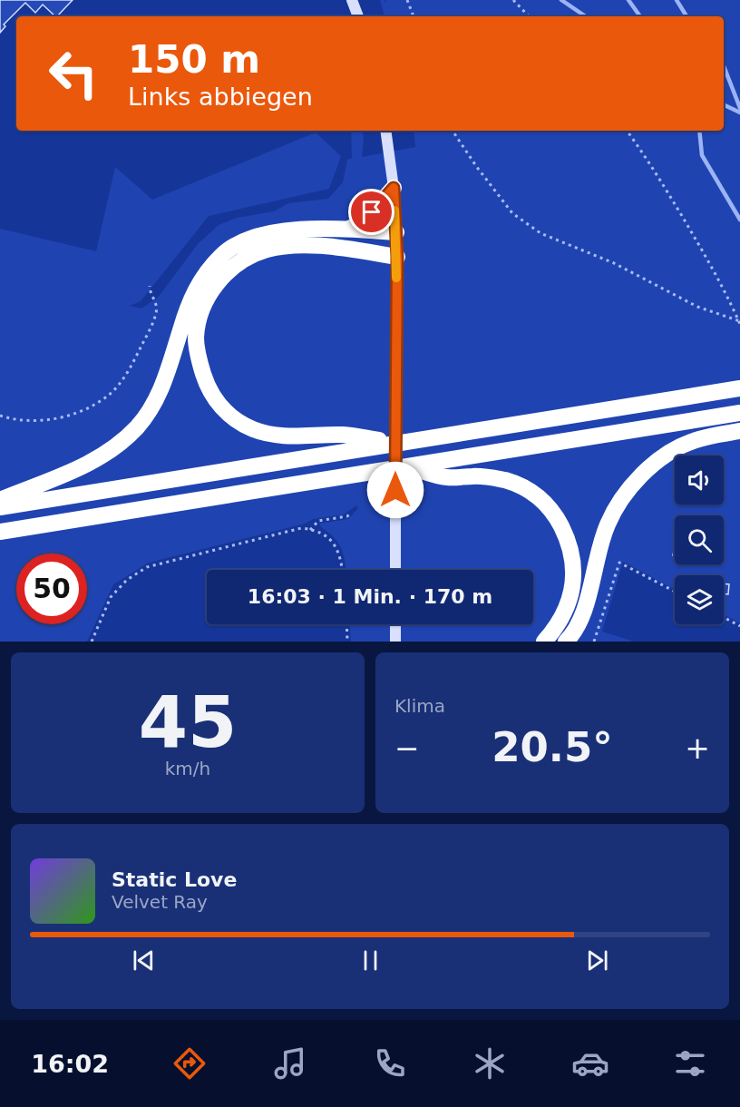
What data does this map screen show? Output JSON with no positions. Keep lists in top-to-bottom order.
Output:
{
  "page": {
    "turn": ["150 m", "Links abbiegen"],
    "limit": "50",
    "trip": "16:03 · 1 Min. · 170 m",
    "tile": [
      ["45", "km/h"],
      "Klima"
    ],
    "heat": ["−", "20.5°", "+"],
    "song": ["Static Love", "Velvet Ray"],
    "tabs": "16:02"
  }
}
